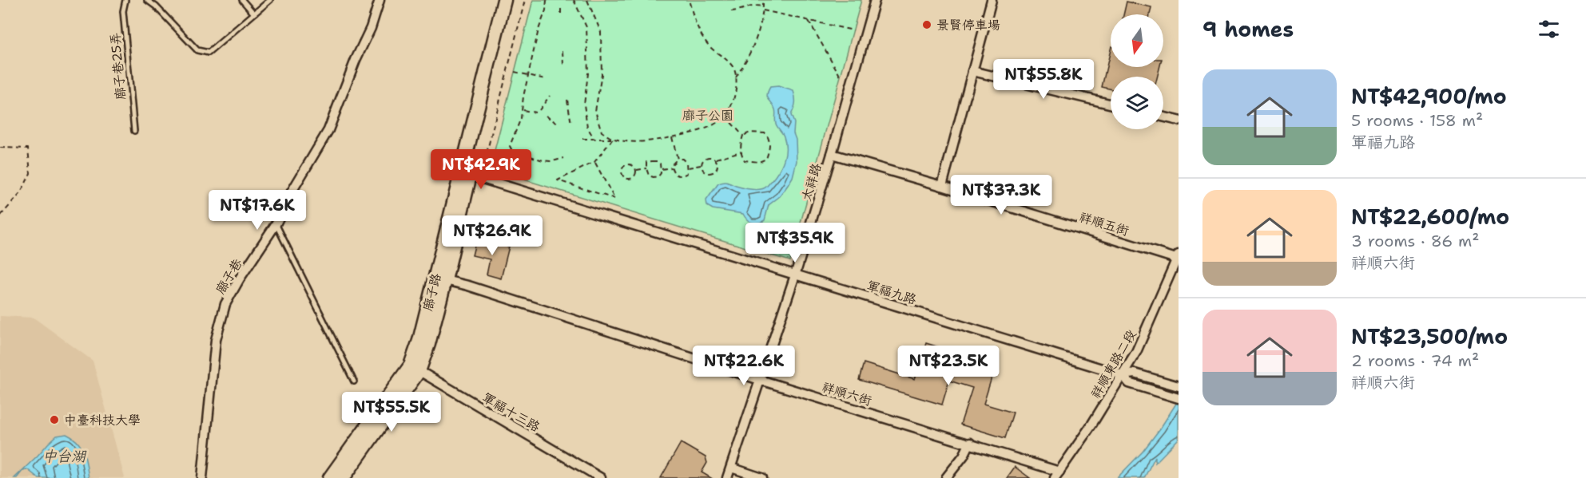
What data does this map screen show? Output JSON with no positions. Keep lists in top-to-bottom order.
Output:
{
  "streets": {
    "main road": ["廍子路"],
    "street": [
      "太祥路",
      "祥順五街",
      "廍子巷",
      "軍福九路",
      "祥順東路二段",
      "祥順六街",
      "軍福十三路"
    ],
    "lane": ["廍子巷25弄"]
  },
  "crossings": [
    ["太祥路", "祥順五街"],
    ["太祥路", "軍福九路"],
    ["太祥路", "祥順六街"],
    ["祥順五街", "祥順東路二段"],
    ["廍子路", "軍福九路"],
    ["廍子路", "祥順六街"],
    ["廍子路", "軍福十三路"],
    ["軍福九路", "祥順東路二段"],
    ["祥順東路二段", "祥順六街"]
  ],
  "water": ["中台湖"],
  "parks": ["廍子公園"],
  "places": ["景賢停車場", "中臺科技大學"],
  "north": "bottom",
  "page": {
    "heading": "9 homes",
    "list": [
      {
        "name": "NT$42,900/mo",
        "note": "5 rooms · 158 m² · 軍福九路"
      },
      {
        "name": "NT$22,600/mo",
        "note": "3 rooms · 86 m² · 祥順六街"
      },
      {
        "name": "NT$23,500/mo",
        "note": "2 rooms · 74 m² · 祥順六街"
      }
    ],
    "price": [
      "NT$55.8K",
      "NT$42.9K",
      "NT$37.3K",
      "NT$17.6K",
      "NT$26.9K",
      "NT$35.9K",
      "NT$22.6K",
      "NT$23.5K",
      "NT$55.5K"
    ]
  }
}
